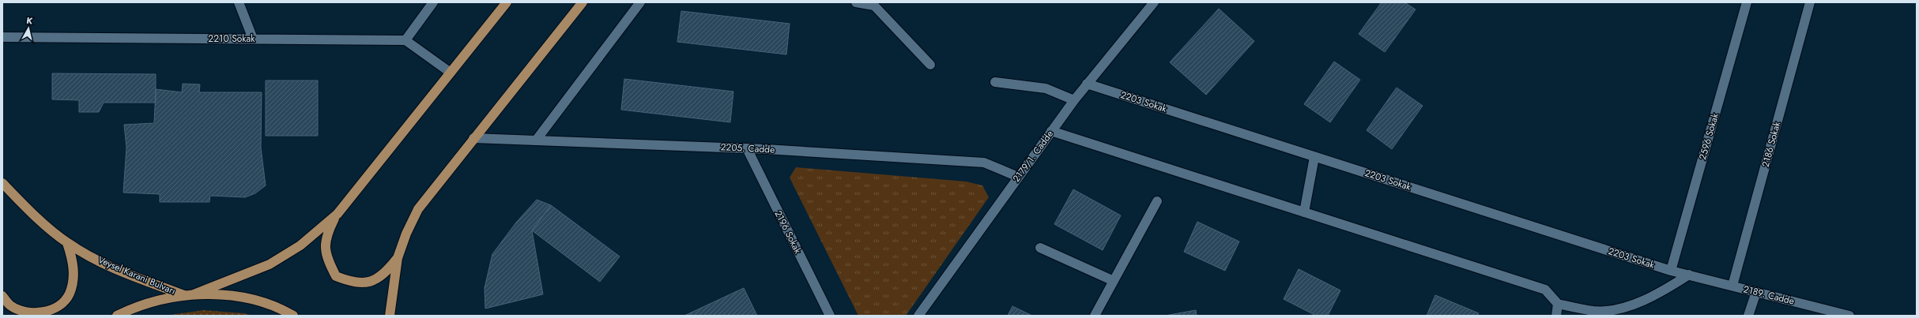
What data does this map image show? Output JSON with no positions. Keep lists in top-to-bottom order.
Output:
{
  "streets": {
    "main road": ["Veysel Karani Bulvarı"],
    "street": [
      "2210 Sokak",
      "2203 Sokak",
      "2596 Sokak",
      "2186 Sokak",
      "2205. Cadde",
      "2179/1. Cadde",
      "2196 Sokak",
      "2189. Cadde"
    ]
  },
  "crossings": [
    ["2203 Sokak", "2596 Sokak"],
    ["2203 Sokak", "2179/1. Cadde"],
    ["2203 Sokak", "2189. Cadde"],
    ["2186 Sokak", "2189. Cadde"],
    ["2205. Cadde", "2179/1. Cadde"],
    ["2205. Cadde", "2196 Sokak"]
  ],
  "north": "top"
}
